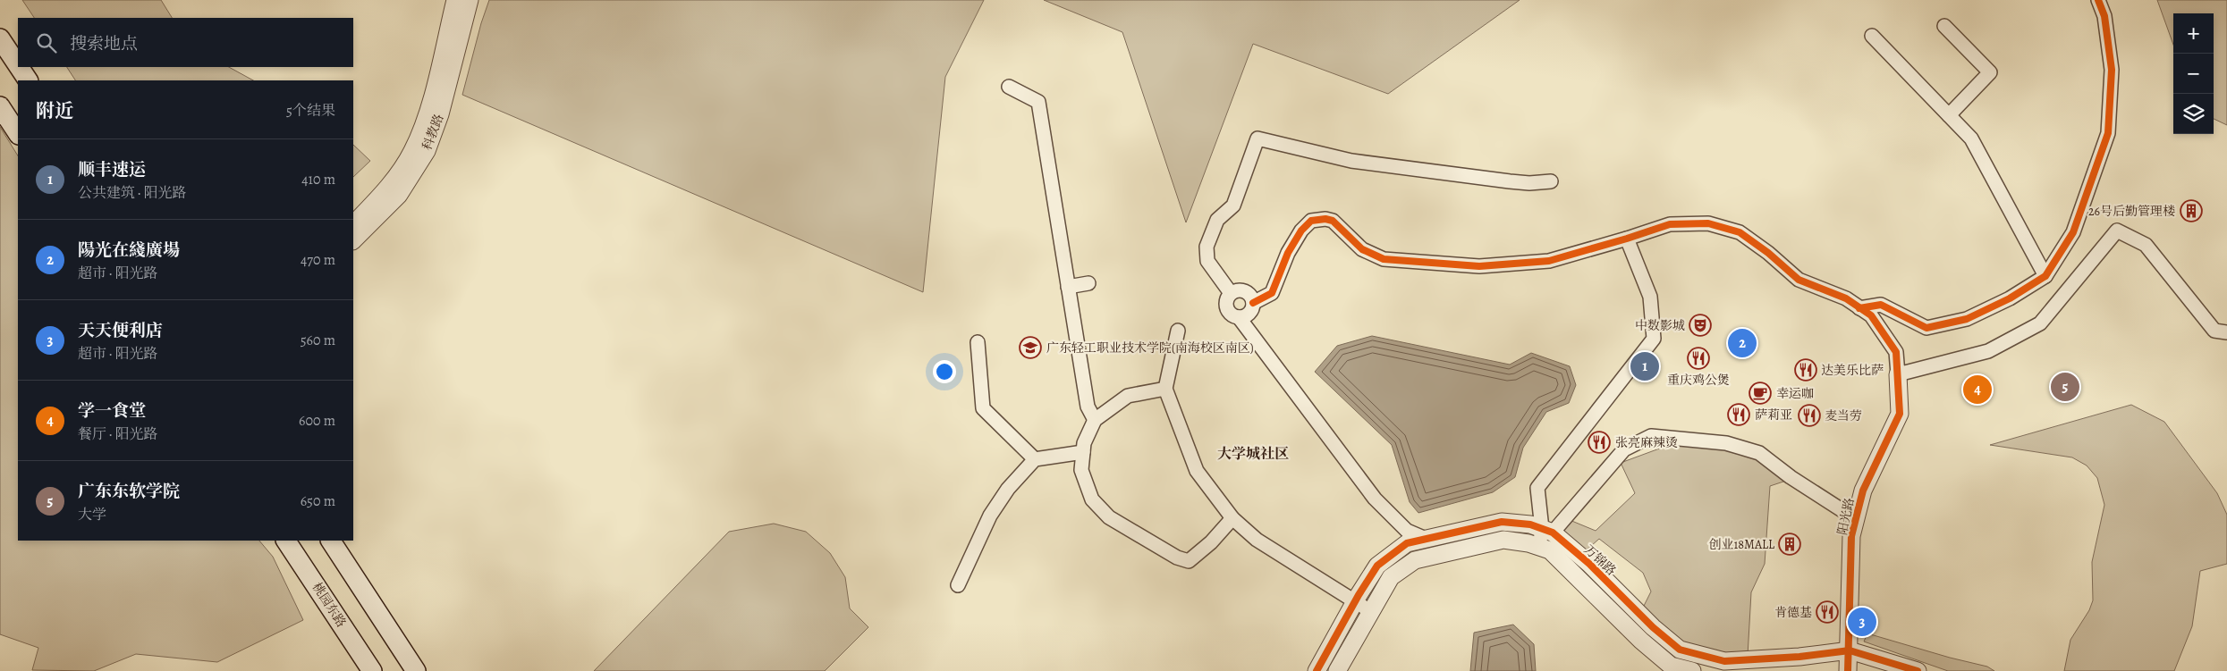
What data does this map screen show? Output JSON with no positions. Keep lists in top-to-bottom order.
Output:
{
  "streets": {
    "main road": ["桃园东路"],
    "street": ["科教路", "阳光路", "万锦路"]
  },
  "crossings": [
    ["阳光路", "万锦路"]
  ],
  "districts": ["大学城社区"],
  "places": {
    "building": ["26号后勤管理楼", "创业18MALL"],
    "theatre": ["中数影城"],
    "school or university": ["广东轻工职业技术学院(南海校区南区)"],
    "restaurant": [
      "重庆鸡公煲",
      "达美乐比萨",
      "萨莉亚",
      "麦当劳",
      "张亮麻辣烫",
      "肯德基"
    ],
    "cafe": ["幸运咖"]
  },
  "page": {
    "map_buttons": ["+", "−"],
    "search": "搜索地点",
    "heading": ["附近", "5个结果"],
    "list": [
      {
        "mark": "1",
        "name": "顺丰速运",
        "note": "公共建筑 · 阳光路",
        "value": "410 m"
      },
      {
        "mark": "2",
        "name": "陽光在綫廣場",
        "note": "超市 · 阳光路",
        "value": "470 m"
      },
      {
        "mark": "3",
        "name": "天天便利店",
        "note": "超市 · 阳光路",
        "value": "560 m"
      },
      {
        "mark": "4",
        "name": "学一食堂",
        "note": "餐厅 · 阳光路",
        "value": "600 m"
      },
      {
        "mark": "5",
        "name": "广东东软学院",
        "note": "大学",
        "value": "650 m"
      }
    ],
    "pins": [
      "2",
      "1",
      "5",
      "4",
      "3"
    ]
  }
}
